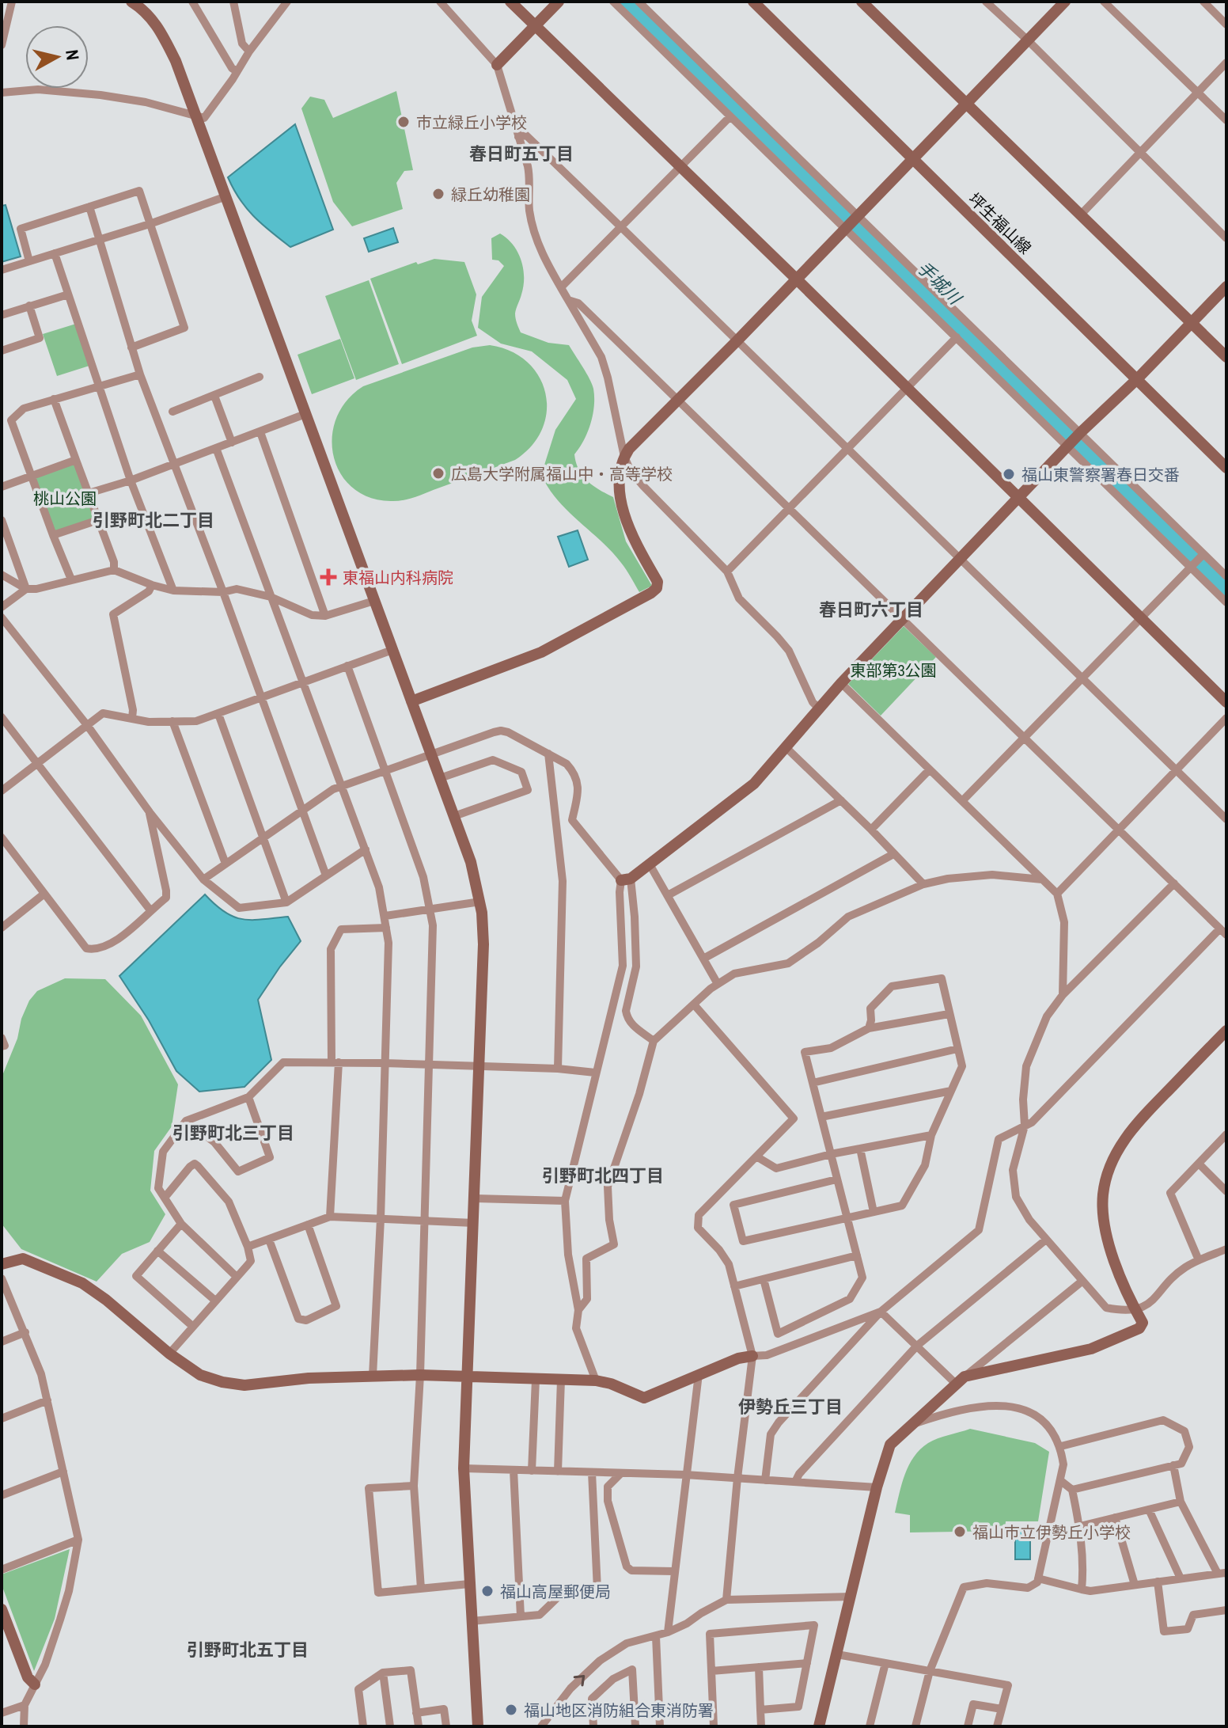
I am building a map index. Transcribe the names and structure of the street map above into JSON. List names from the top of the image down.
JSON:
{
  "streets": {
    "street": ["坪生福山線"]
  },
  "districts": [
    "春日町五丁目",
    "引野町北二丁目",
    "春日町六丁目",
    "引野町北三丁目",
    "引野町北四丁目",
    "伊勢丘三丁目",
    "引野町北五丁目"
  ],
  "water": ["手城川"],
  "parks": ["桃山公園", "東部第3公園"],
  "places": {
    "other": [
      "市立緑丘小学校",
      "緑丘幼稚園",
      "広島大学附属福山中・高等学校",
      "福山東警察署春日交番",
      "福山市立伊勢丘小学校",
      "福山高屋郵便局",
      "福山地区消防組合東消防署"
    ],
    "health": ["東福山内科病院"]
  },
  "north": "right"
}
